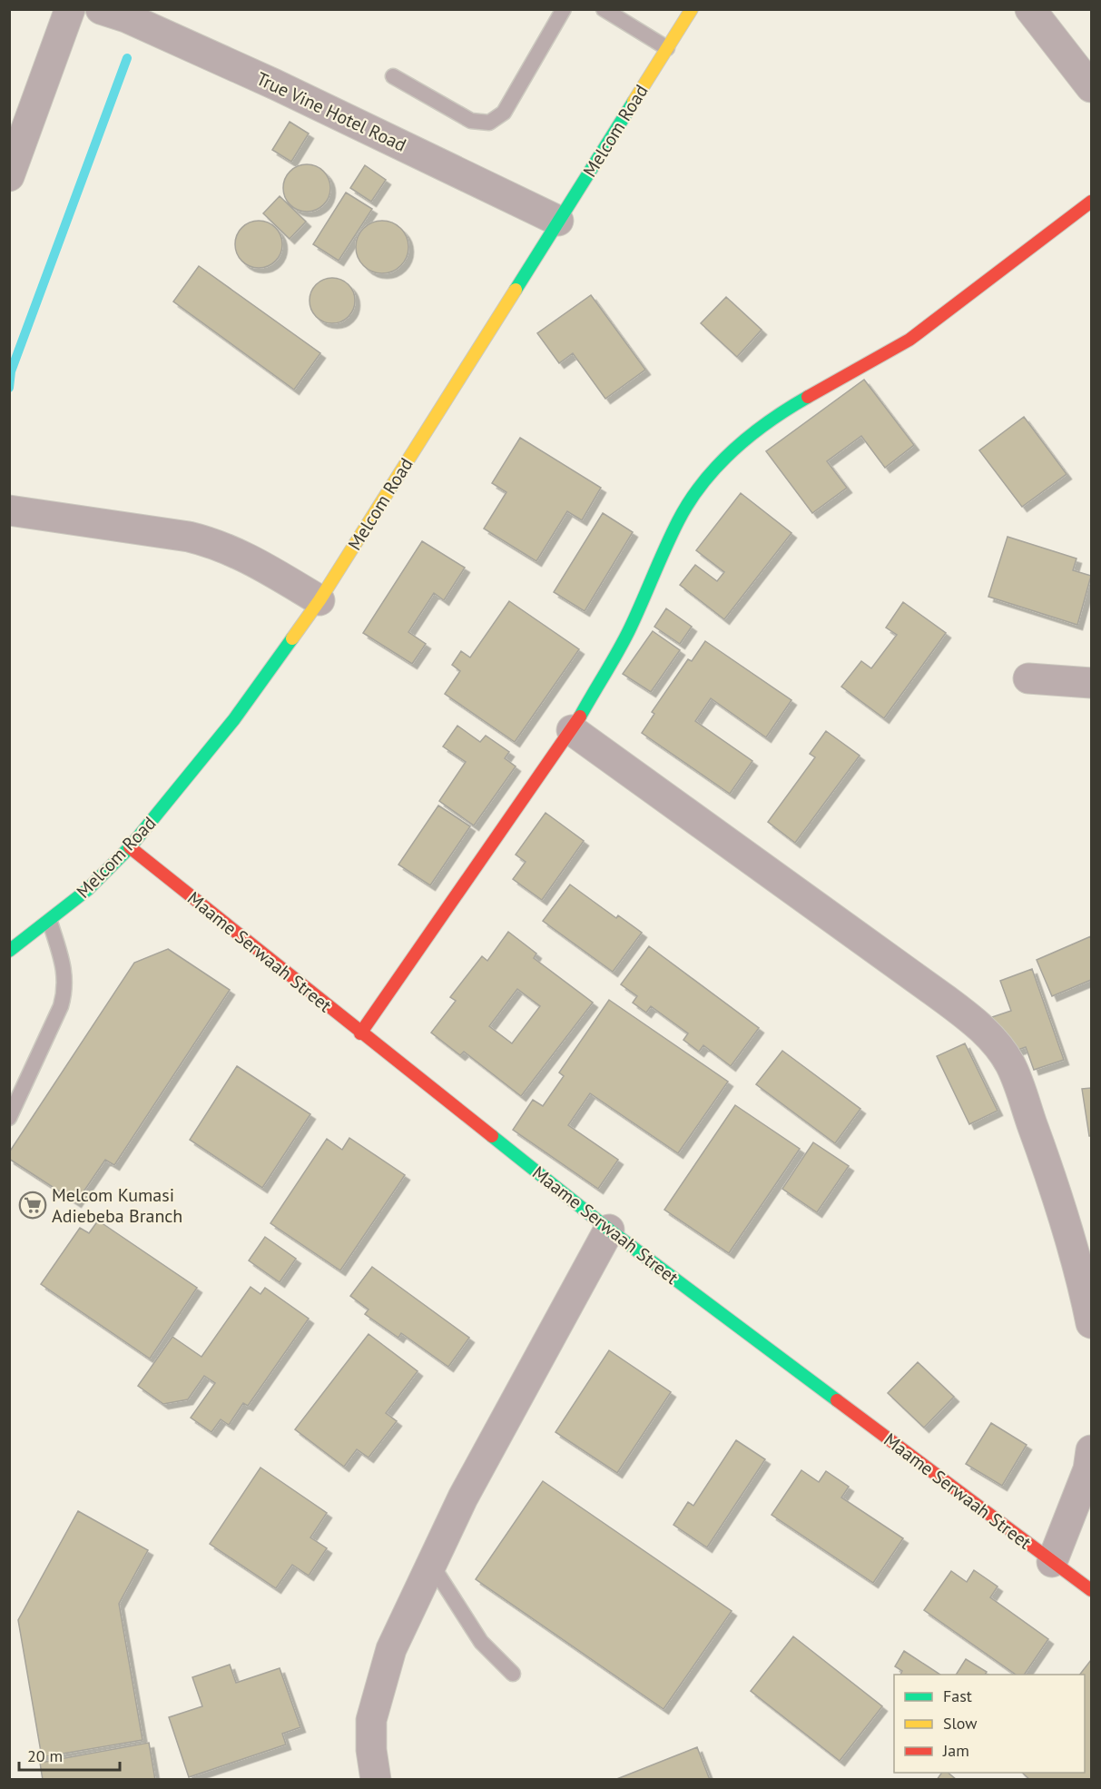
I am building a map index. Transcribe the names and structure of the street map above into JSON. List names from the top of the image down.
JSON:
{
  "streets": {
    "street": ["True Vine Hotel Road", "Melcom Road", "Maame Serwaah Street"]
  },
  "crossings": [
    ["True Vine Hotel Road", "Melcom Road"],
    ["Melcom Road", "Maame Serwaah Street"]
  ],
  "places": {
    "supermarket": ["Melcom Kumasi Adiebeba Branch"]
  },
  "legend": ["Fast", "Slow", "Jam"],
  "scale_bar": "20 m"
}
